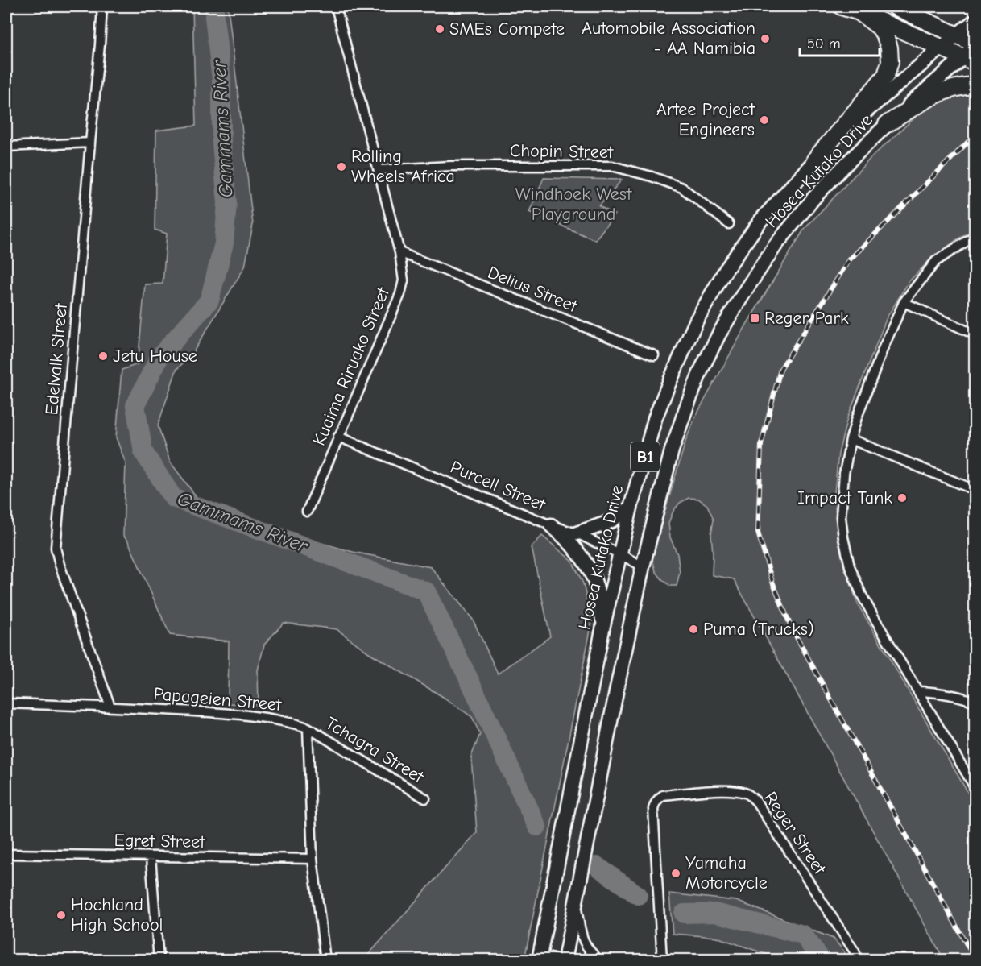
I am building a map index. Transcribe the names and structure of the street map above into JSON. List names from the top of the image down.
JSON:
{
  "streets": {
    "main road": ["Hosea Kutako Drive", "B1"],
    "street": [
      "Chopin Street",
      "Delius Street",
      "Edelvalk Street",
      "Kuaima Riruako Street",
      "Purcell Street",
      "Papageien Street",
      "Tchagra Street",
      "Reger Street",
      "Egret Street"
    ]
  },
  "crossings": [
    ["Chopin Street", "Kuaima Riruako Street"],
    ["Hosea Kutako Drive", "Purcell Street"],
    ["Delius Street", "Kuaima Riruako Street"],
    ["Edelvalk Street", "Papageien Street"],
    ["Kuaima Riruako Street", "Purcell Street"],
    ["Papageien Street", "Tchagra Street"]
  ],
  "water": ["Gammams River"],
  "parks": ["Windhoek West Playground"],
  "places": {
    "other": [
      "SMEs Compete",
      "Automobile Association - AA Namibia",
      "Artee Project Engineers",
      "Rolling Wheels Africa",
      "Jetu House",
      "Impact Tank",
      "Puma (Trucks)",
      "Yamaha Motorcycle",
      "Hochland High School"
    ],
    "transit": ["Reger Park"]
  },
  "scale_bar": "50 m"
}
